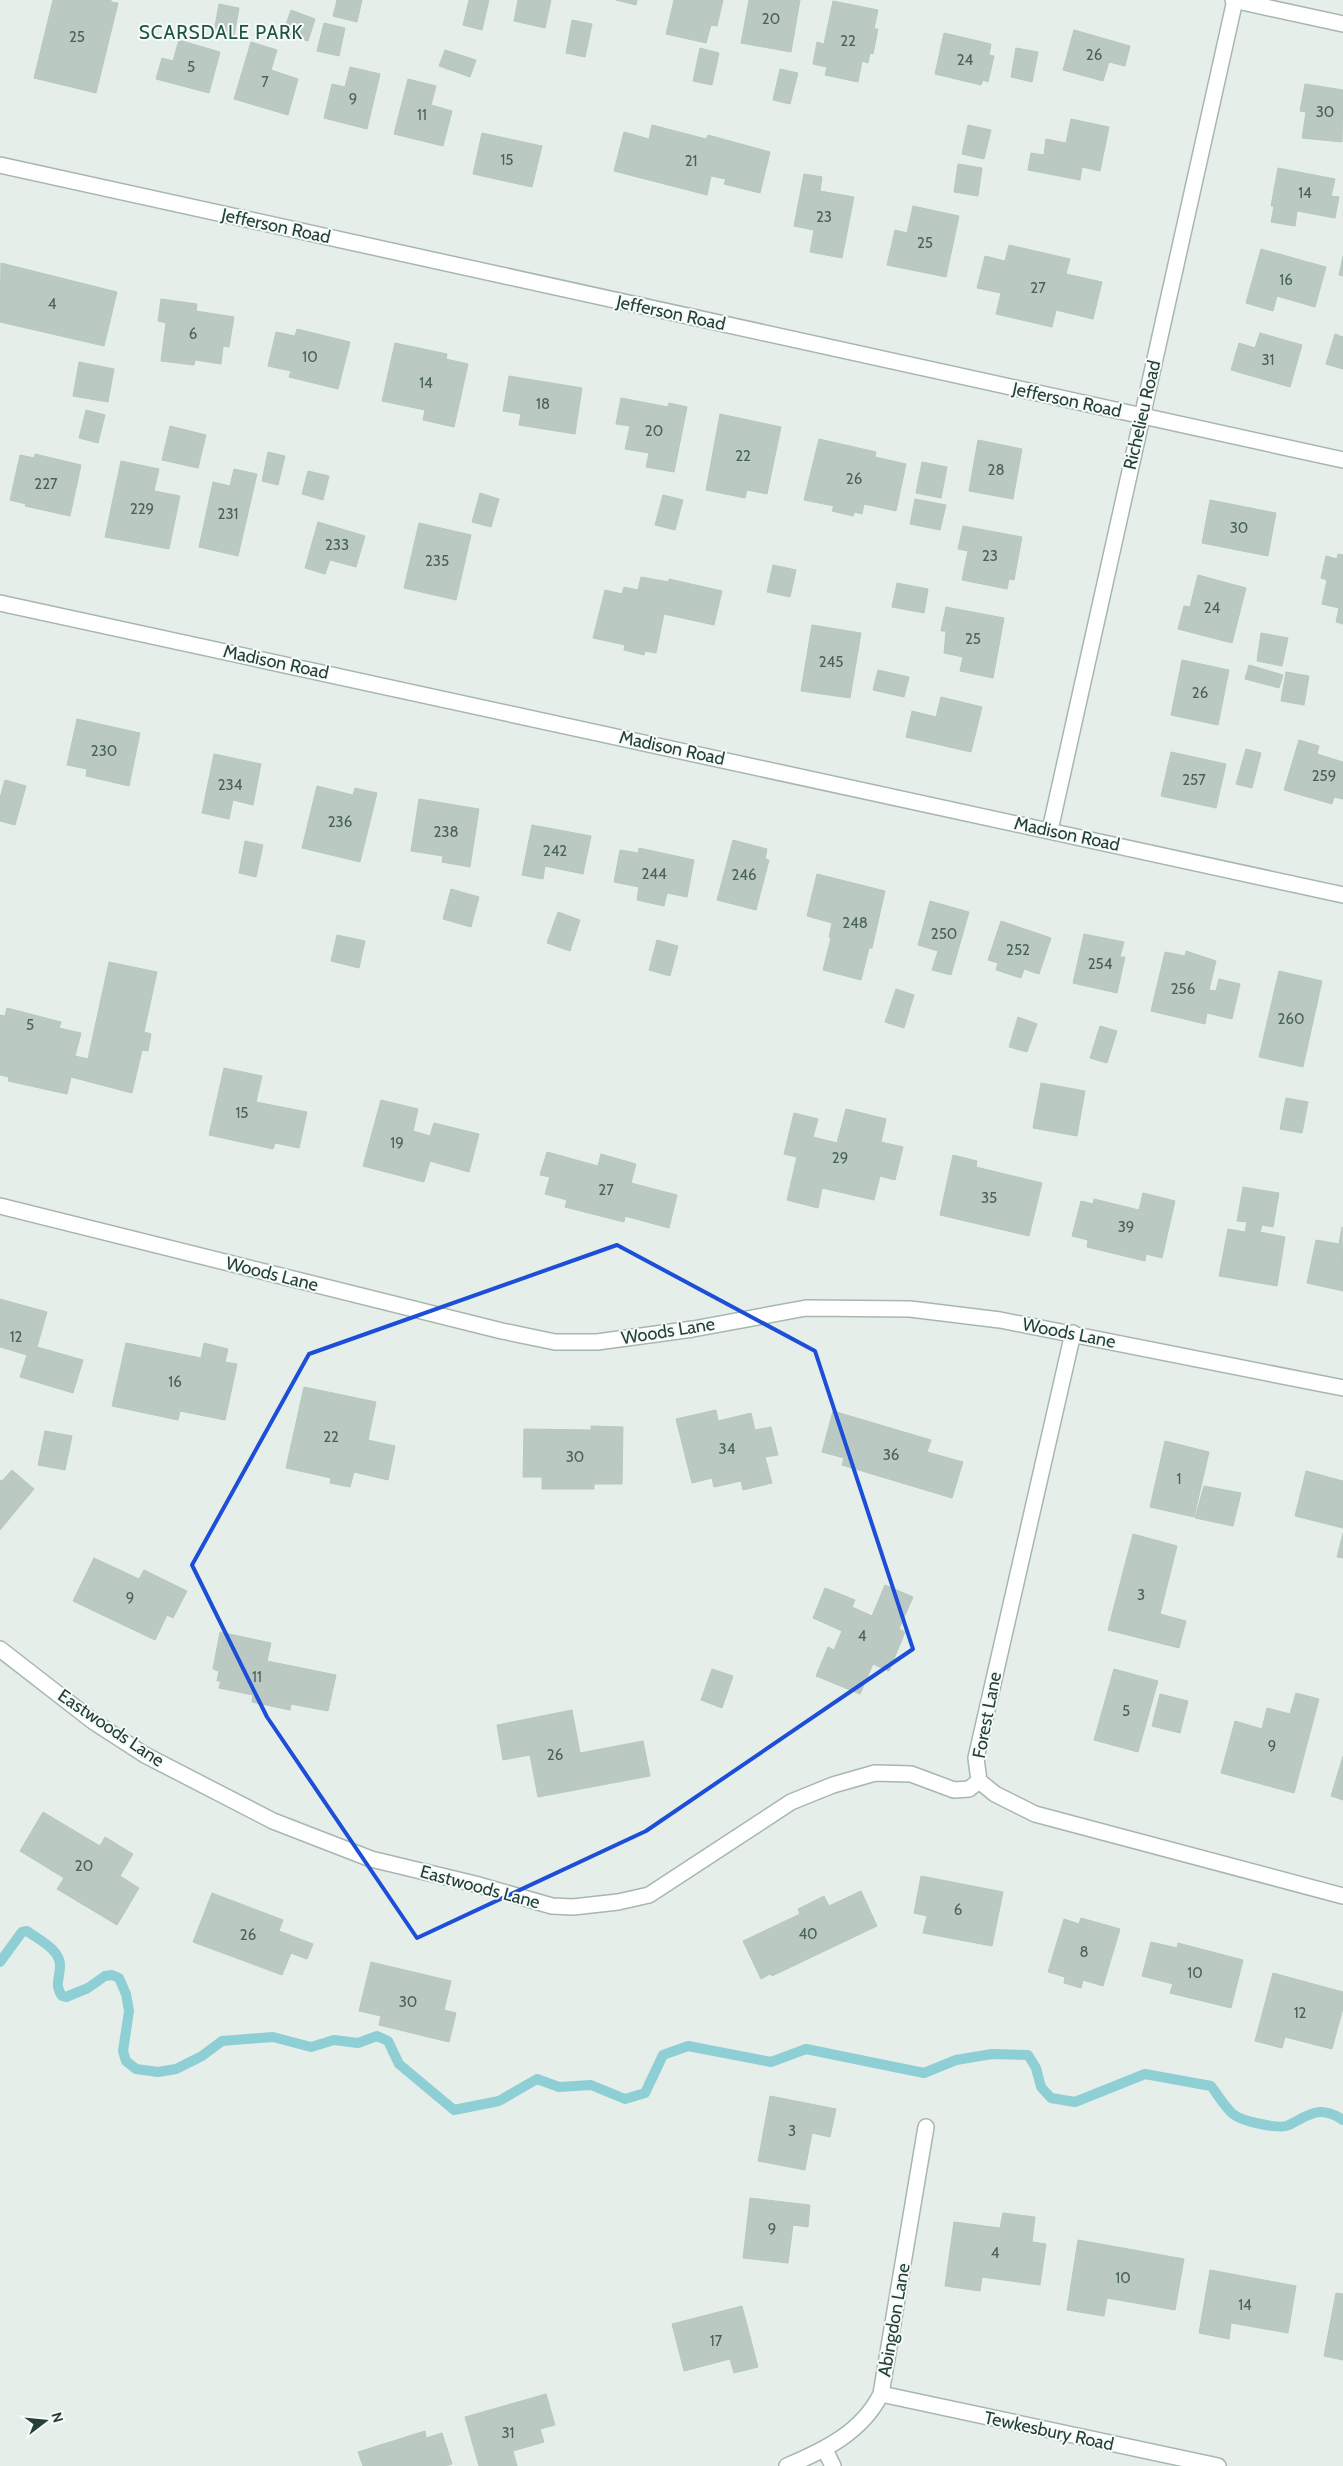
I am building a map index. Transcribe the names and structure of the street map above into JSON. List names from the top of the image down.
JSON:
{
  "streets": {
    "street": [
      "Jefferson Road",
      "Richelieu Road",
      "Madison Road",
      "Woods Lane",
      "Forest Lane",
      "Eastwoods Lane",
      "Abingdon Lane",
      "Tewkesbury Road"
    ]
  },
  "crossings": [
    ["Jefferson Road", "Richelieu Road"],
    ["Richelieu Road", "Madison Road"],
    ["Woods Lane", "Forest Lane"],
    ["Forest Lane", "Eastwoods Lane"],
    ["Abingdon Lane", "Tewkesbury Road"]
  ],
  "districts": ["SCARSDALE PARK"],
  "house_numbers": [
    "20",
    "25",
    "22",
    "26",
    "24",
    "5",
    "7",
    "9",
    "30",
    "11",
    "15",
    "21",
    "14",
    "23",
    "25",
    "16",
    "27",
    "4",
    "6",
    "10",
    "31",
    "14",
    "18",
    "20",
    "22",
    "28",
    "26",
    "227",
    "229",
    "231",
    "30",
    "233",
    "23",
    "235",
    "24",
    "25",
    "245",
    "26",
    "230",
    "259",
    "257",
    "234",
    "236",
    "238",
    "242",
    "244",
    "246",
    "248",
    "250",
    "252",
    "254",
    "256",
    "260",
    "5",
    "15",
    "19",
    "29",
    "27",
    "35",
    "39",
    "12",
    "16",
    "22",
    "34",
    "36",
    "30",
    "1",
    "3",
    "9",
    "4",
    "11",
    "5",
    "9",
    "26",
    "20",
    "6",
    "40",
    "26",
    "8",
    "10",
    "30",
    "12",
    "3",
    "9",
    "4",
    "10",
    "14",
    "17",
    "31"
  ],
  "north": "right"
}
